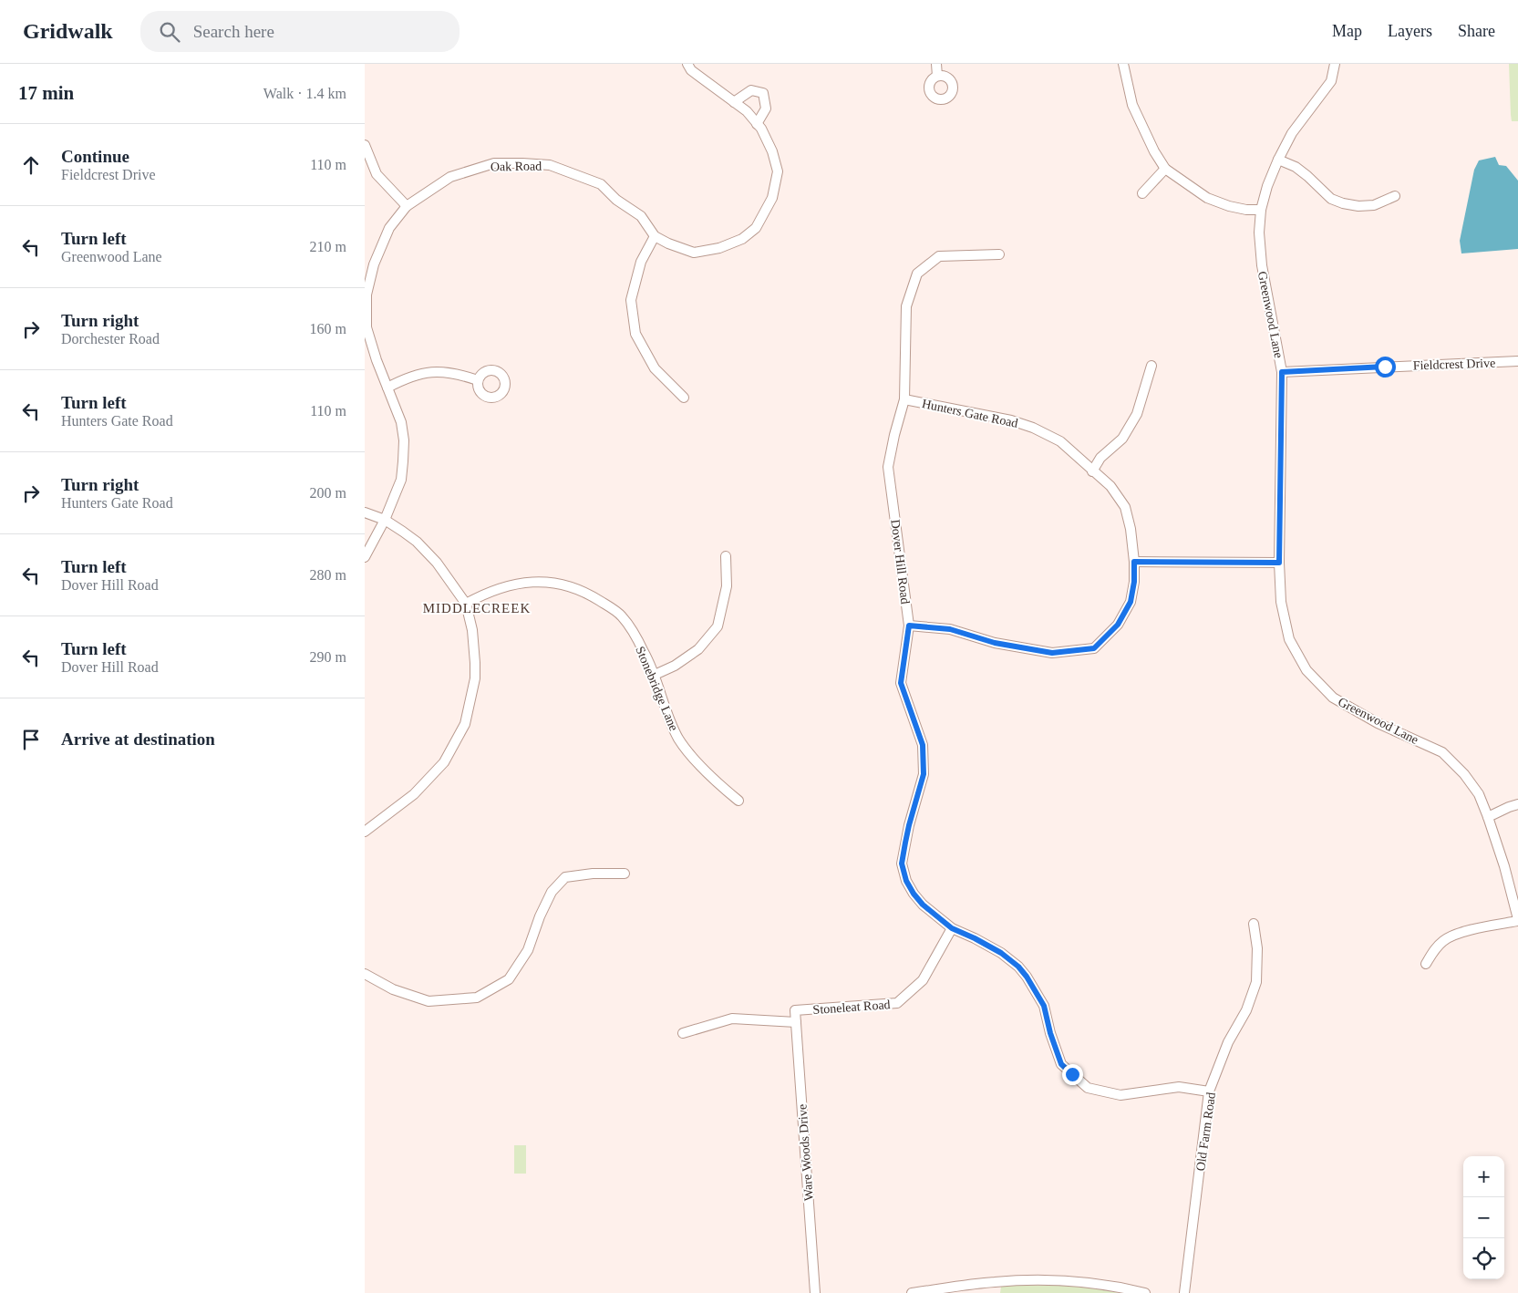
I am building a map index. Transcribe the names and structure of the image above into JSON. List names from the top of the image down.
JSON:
{
  "streets": {
    "street": [
      "Oak Road",
      "Greenwood Lane",
      "Fieldcrest Drive",
      "Hunters Gate Road",
      "Dover Hill Road",
      "Stonebridge Lane",
      "Stoneleat Road",
      "Old Farm Road",
      "Ware Woods Drive"
    ]
  },
  "crossings": [
    ["Greenwood Lane", "Fieldcrest Drive"],
    ["Hunters Gate Road", "Dover Hill Road"],
    ["Dover Hill Road", "Stoneleat Road"],
    ["Dover Hill Road", "Old Farm Road"],
    ["Stoneleat Road", "Ware Woods Drive"]
  ],
  "districts": ["MIDDLECREEK"],
  "page": {
    "header": "Gridwalk",
    "search": "Search here",
    "nav": ["Map", "Layers", "Share"],
    "heading": ["17 min", "Walk · 1.4 km"],
    "list": [
      ["Continue", "Fieldcrest Drive", "110 m"],
      ["Turn left", "Greenwood Lane", "210 m"],
      ["Turn right", "Dorchester Road", "160 m"],
      ["Turn left", "Hunters Gate Road", "110 m"],
      ["Turn right", "Hunters Gate Road", "200 m"],
      ["Turn left", "Dover Hill Road", "280 m"],
      ["Turn left", "Dover Hill Road", "290 m"],
      "Arrive at destination"
    ],
    "map_buttons": ["+", "−"]
  }
}
